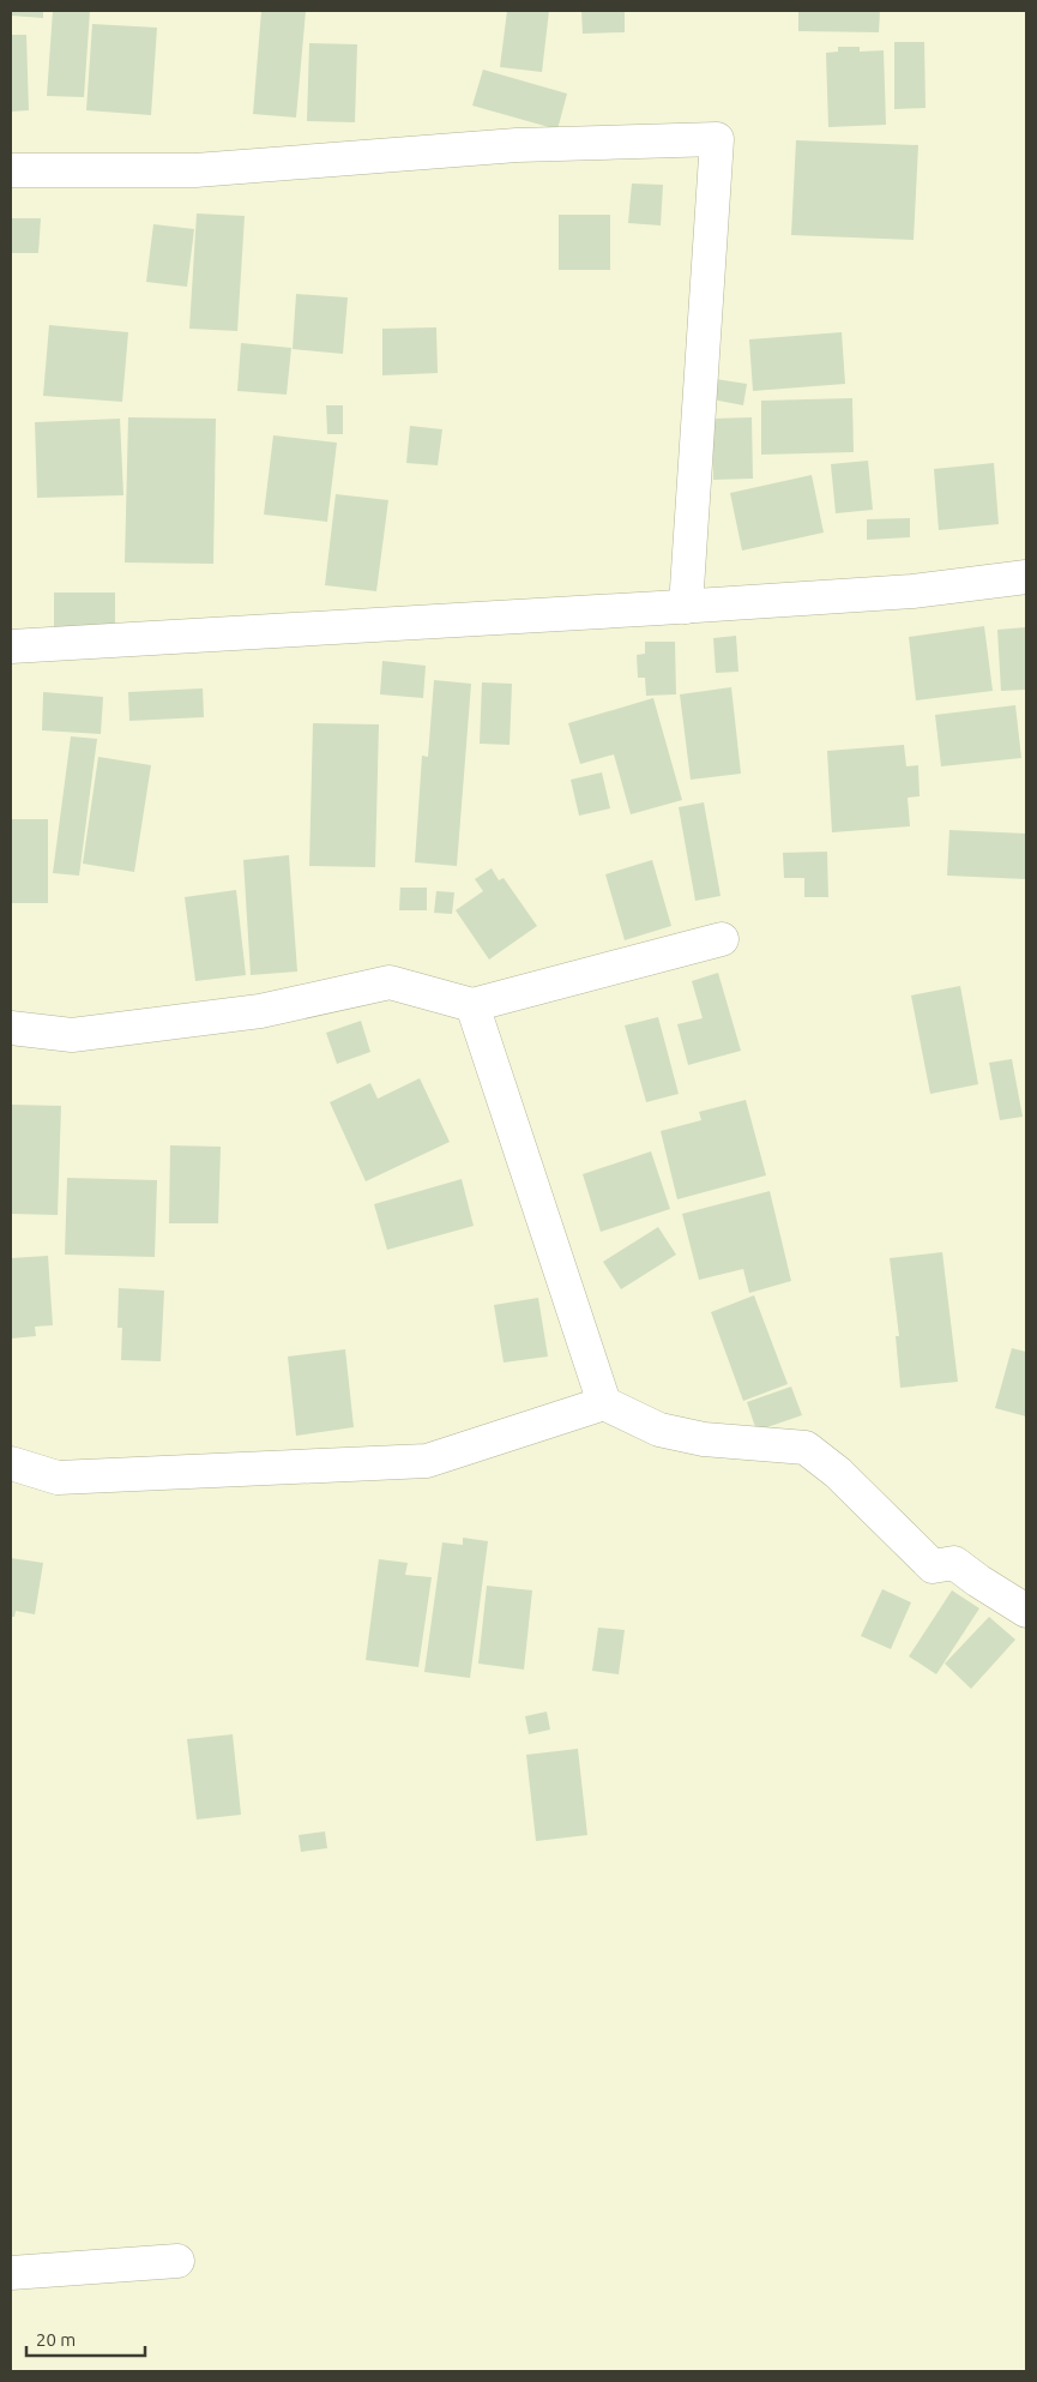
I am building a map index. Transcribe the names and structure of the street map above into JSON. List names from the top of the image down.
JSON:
{
  "scale_bar": "20 m"
}
